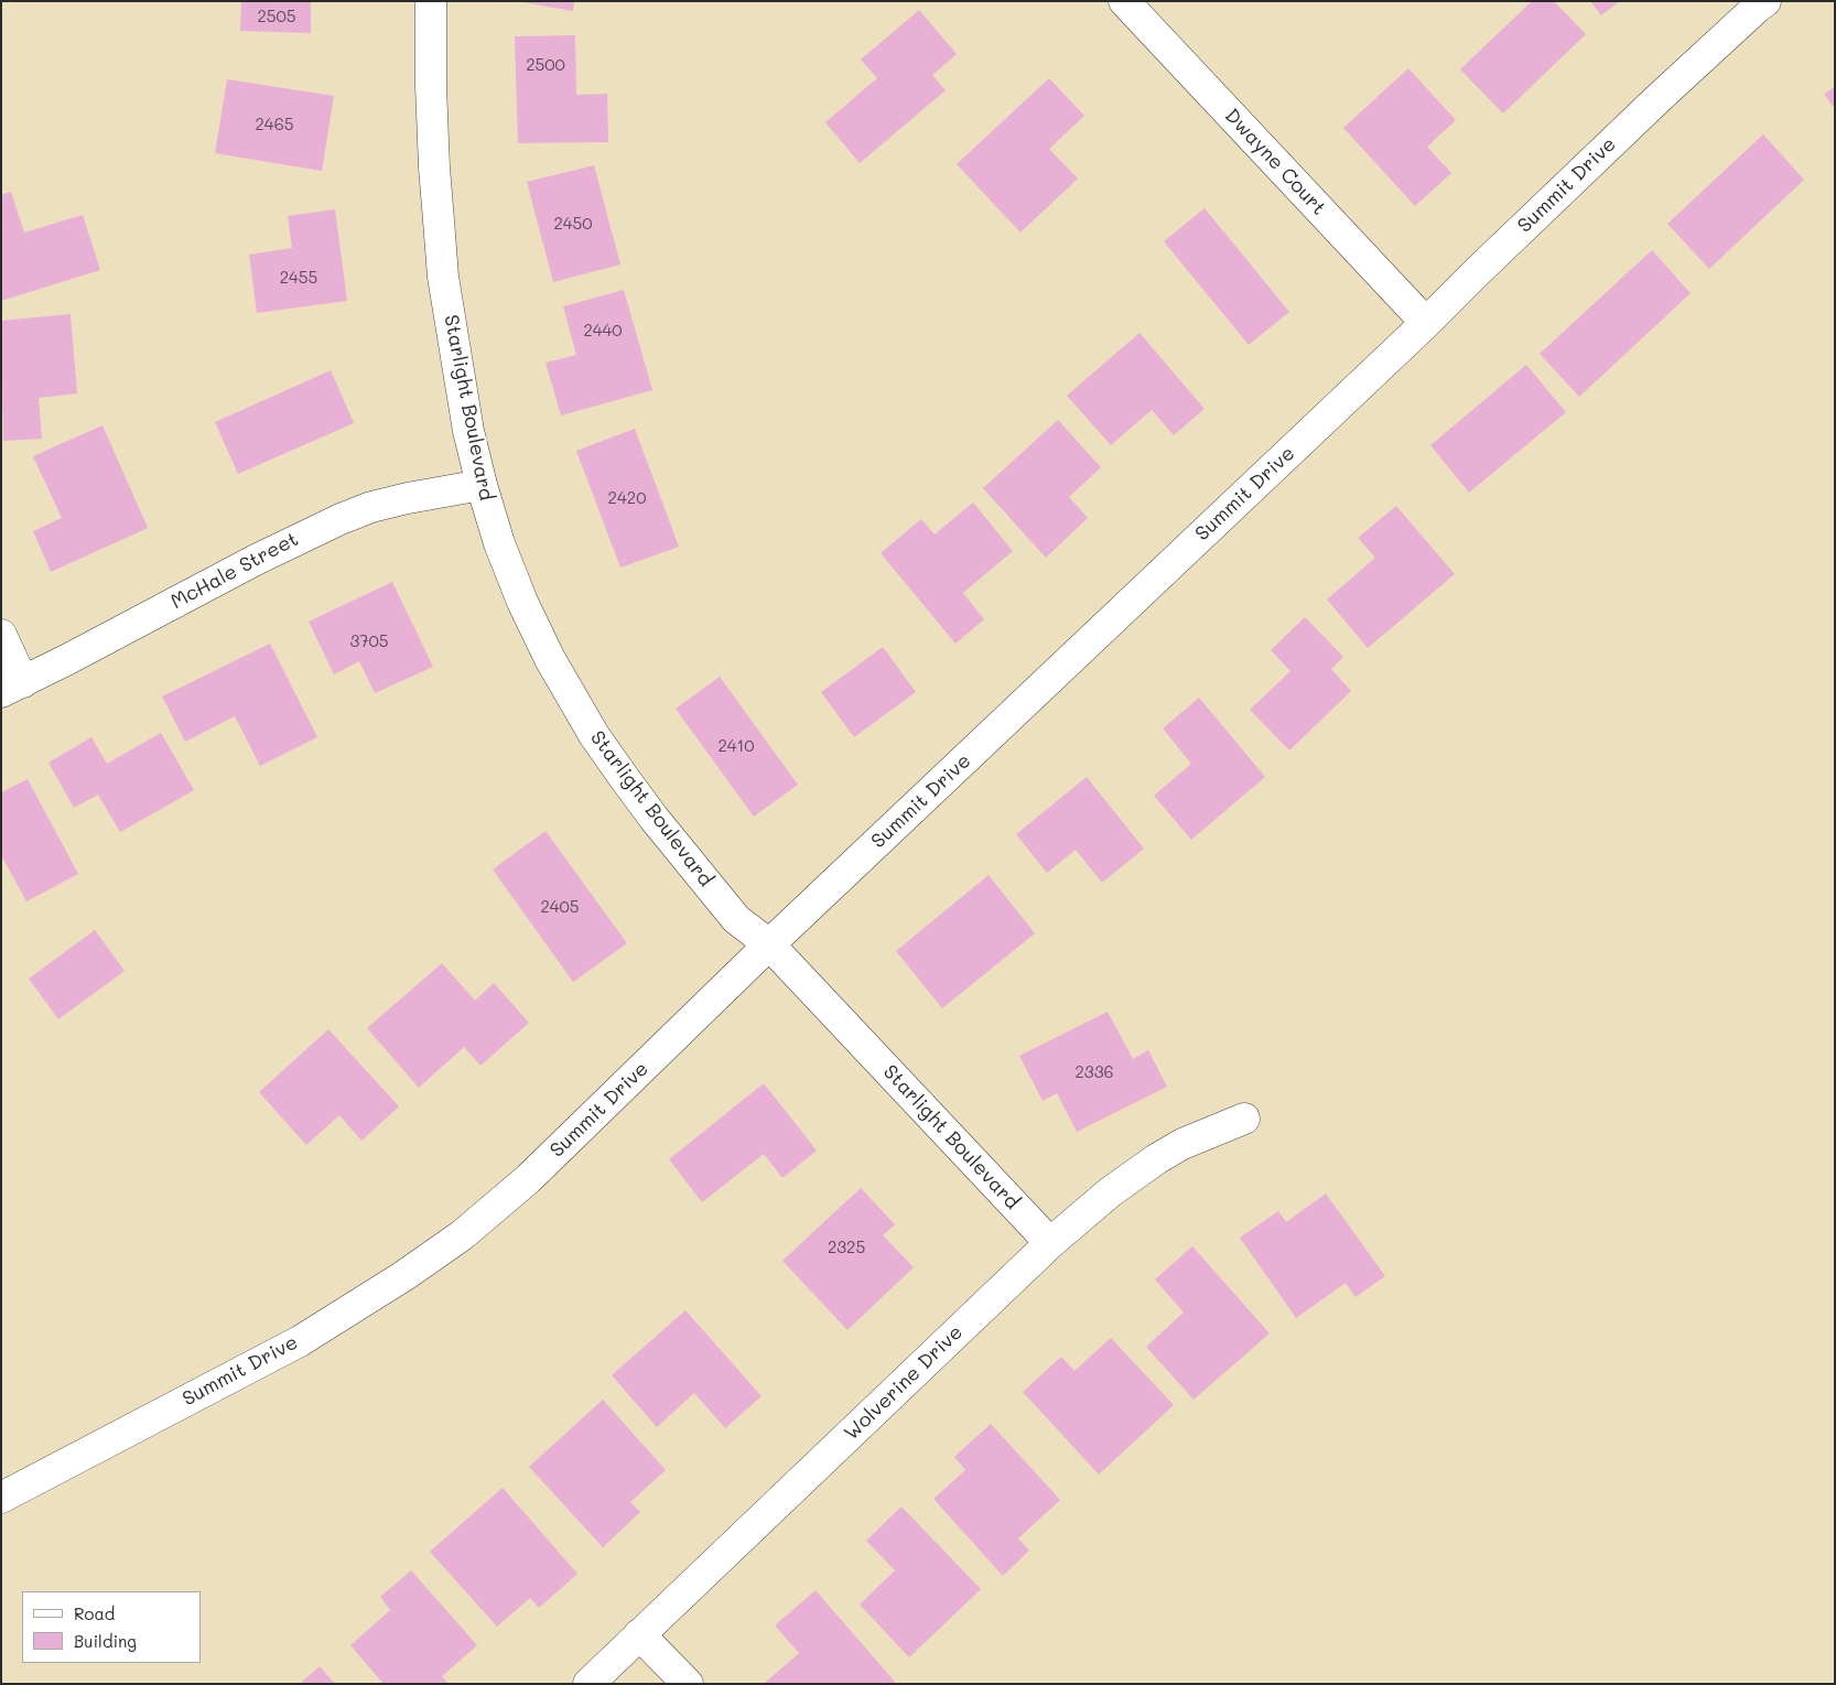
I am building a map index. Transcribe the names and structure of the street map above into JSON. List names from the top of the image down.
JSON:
{
  "streets": {
    "street": [
      "Dwayne Court",
      "Summit Drive",
      "Starlight Boulevard",
      "McHale Street",
      "Wolverine Drive"
    ]
  },
  "crossings": [
    ["Dwayne Court", "Summit Drive"],
    ["Summit Drive", "Starlight Boulevard"],
    ["Starlight Boulevard", "McHale Street"],
    ["Starlight Boulevard", "Wolverine Drive"]
  ],
  "house_numbers": [
    "2505",
    "2500",
    "2465",
    "2450",
    "2455",
    "2440",
    "2420",
    "3705",
    "2410",
    "2405",
    "2336",
    "2325"
  ],
  "legend": ["Road", "Building"]
}
